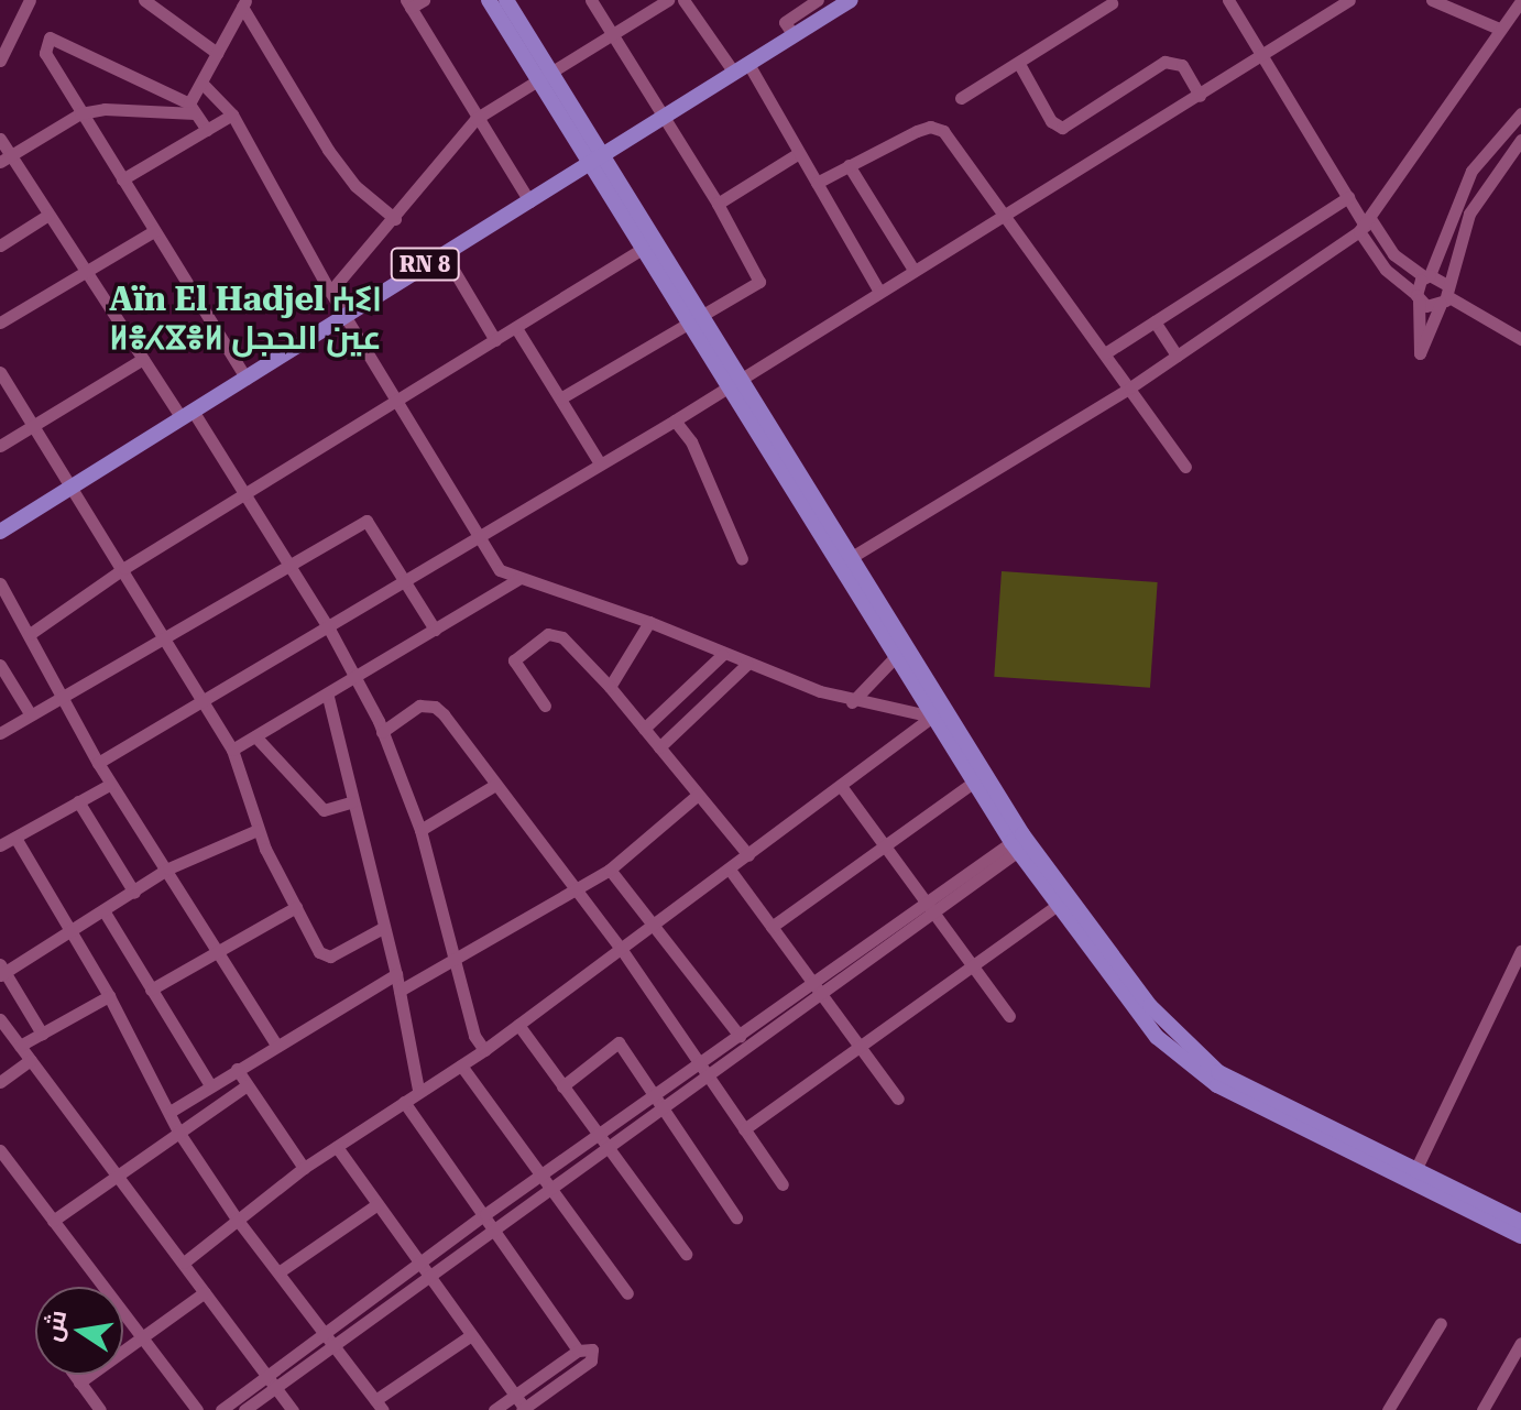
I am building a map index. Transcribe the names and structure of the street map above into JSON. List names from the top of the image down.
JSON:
{
  "streets": {
    "main road": ["RN 8"]
  },
  "districts": ["Aïn El Hadjel ⵄⵉⵏ ⵍⴻⵃⴵⴻⵍ عين الحجل"],
  "north": "left"
}
